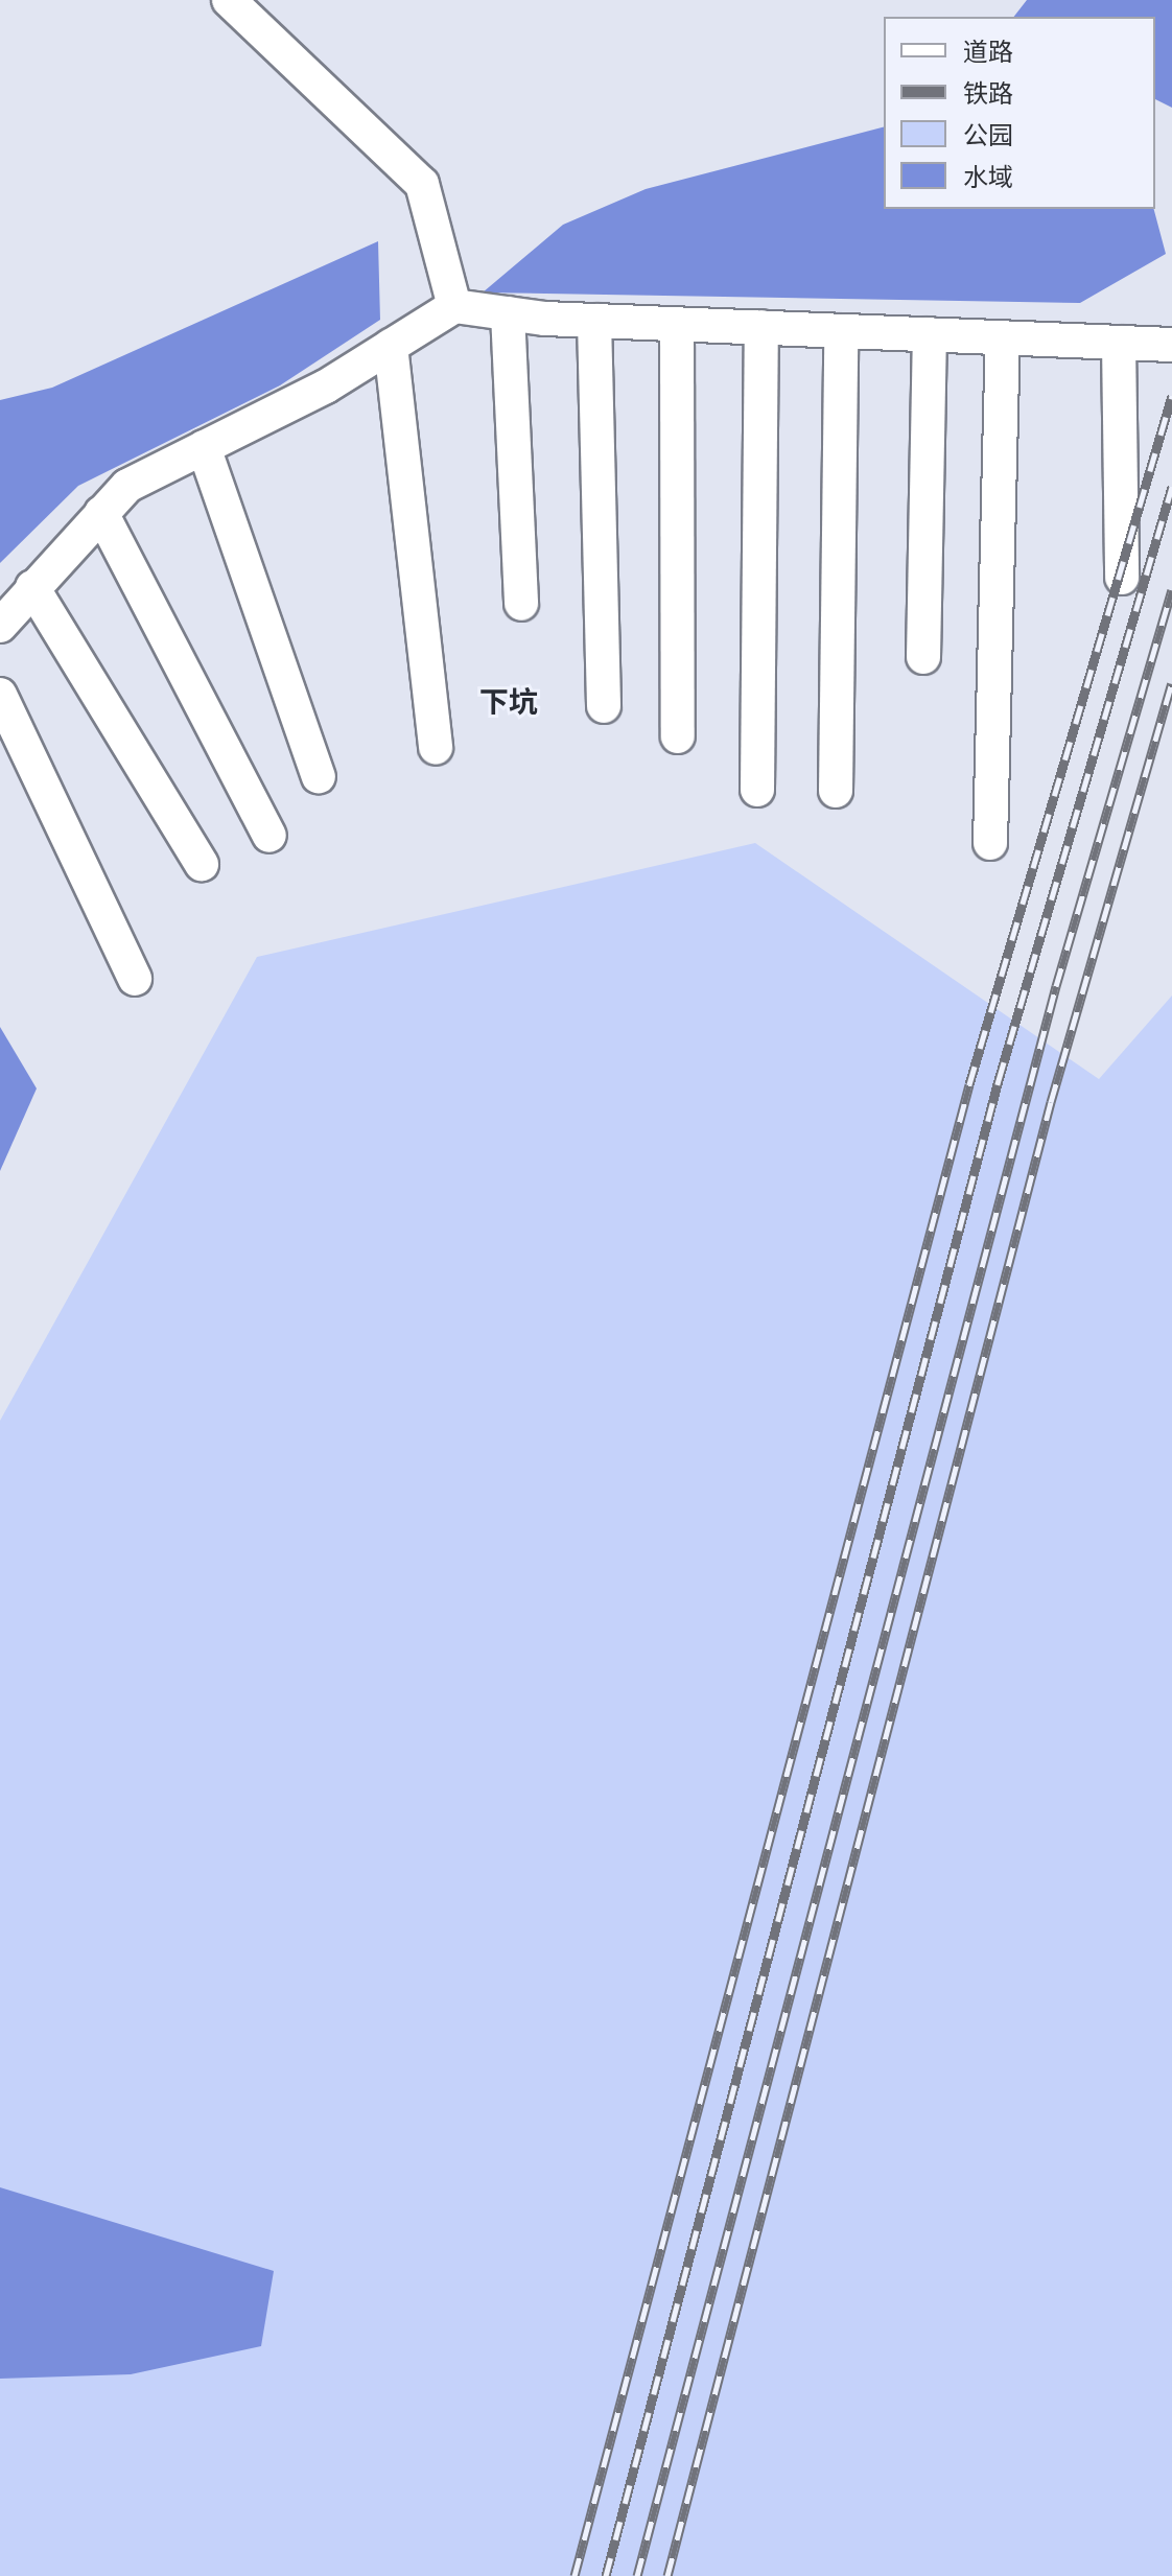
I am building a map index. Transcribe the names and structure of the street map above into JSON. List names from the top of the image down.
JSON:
{
  "districts": ["下坑"],
  "legend": [
    "道路",
    "铁路",
    "公园",
    "水域"
  ]
}
